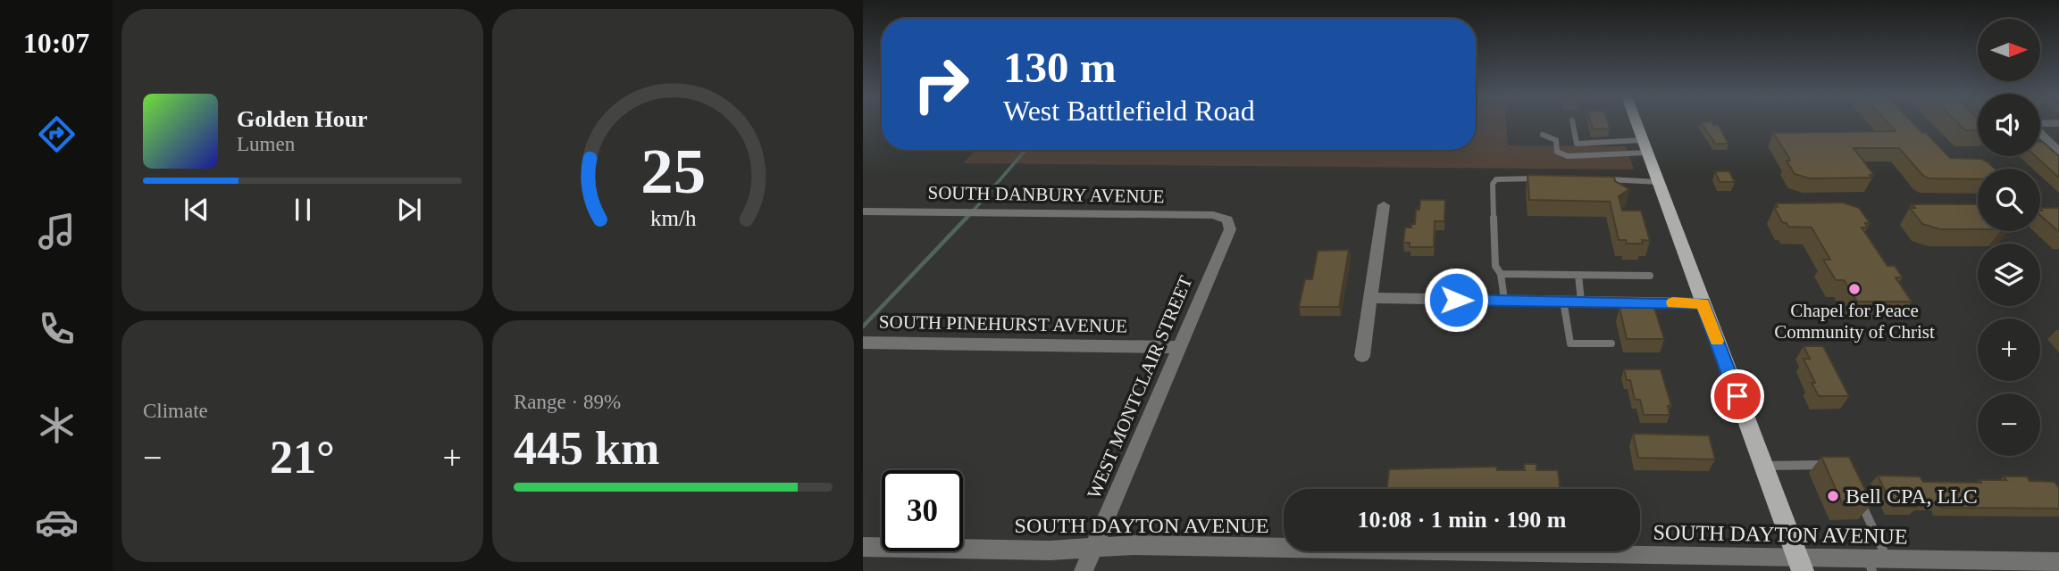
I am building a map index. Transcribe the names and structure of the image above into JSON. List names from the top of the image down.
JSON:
{
  "streets": {
    "street": [
      "SOUTH DANBURY AVENUE",
      "SOUTH PINEHURST AVENUE",
      "WEST MONTCLAIR STREET",
      "SOUTH DAYTON AVENUE"
    ]
  },
  "crossings": [
    ["SOUTH DANBURY AVENUE", "WEST MONTCLAIR STREET"],
    ["SOUTH PINEHURST AVENUE", "WEST MONTCLAIR STREET"],
    ["WEST MONTCLAIR STREET", "SOUTH DAYTON AVENUE"]
  ],
  "places": ["Chapel for Peace Community of Christ", "Bell CPA, LLC"],
  "north": "right",
  "page": {
    "tabs": "10:07",
    "map_buttons": ["+", "−"],
    "turn": ["130 m", "West Battlefield Road"],
    "song": ["Golden Hour", "Lumen"],
    "tile": [
      "Climate",
      ["Range · 89%", "445 km"]
    ],
    "heat": ["−", "21°", "+"],
    "limit": "30",
    "trip": "10:08 · 1 min · 190 m",
    "gauge": ["25", "km/h"]
  }
}
